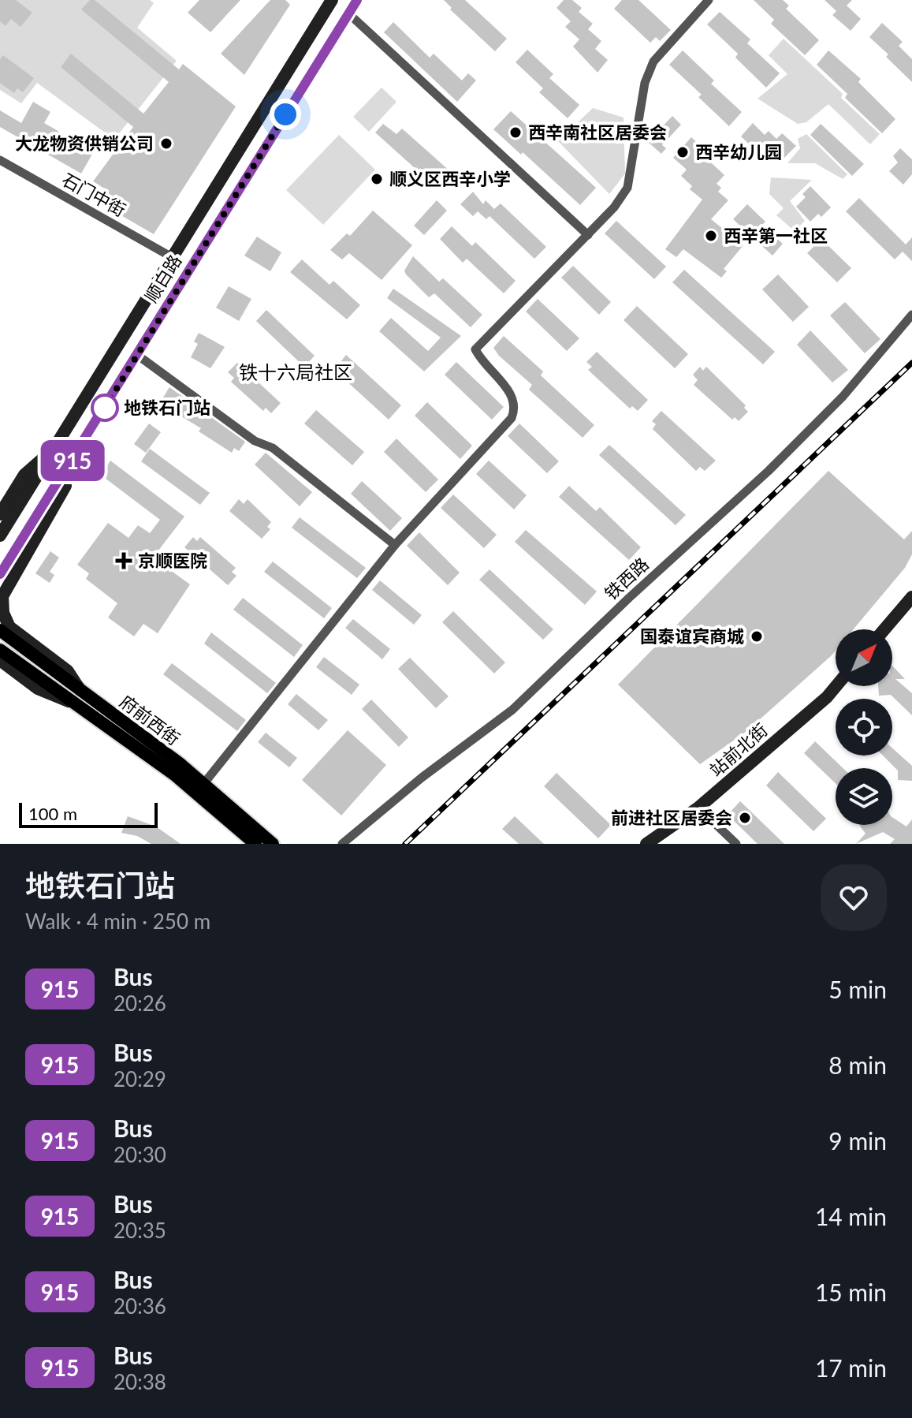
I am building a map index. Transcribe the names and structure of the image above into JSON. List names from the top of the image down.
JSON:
{
  "streets": {
    "main road": ["顺白路", "府前西街", "站前北街"],
    "street": ["石门中街", "铁西路"]
  },
  "crossings": [
    ["石门中街", "顺白路"]
  ],
  "districts": ["铁十六局社区"],
  "places": {
    "other": [
      "西辛南社区居委会",
      "大龙物资供销公司",
      "西辛幼儿园",
      "顺义区西辛小学",
      "西辛第一社区",
      "地铁石门站",
      "国泰谊宾商城",
      "前进社区居委会"
    ],
    "health": ["京顺医院"]
  },
  "lines": ["bus line 915"],
  "scale_bar": "100 m",
  "north": "top right",
  "page": {
    "on_map": "915",
    "scale": "100 m",
    "heading": ["地铁石门站", "Walk · 4 min · 250 m"],
    "list": [
      {
        "mark": "915",
        "name": "Bus",
        "note": "20:26",
        "value": "5 min"
      },
      {
        "mark": "915",
        "name": "Bus",
        "note": "20:29",
        "value": "8 min"
      },
      {
        "mark": "915",
        "name": "Bus",
        "note": "20:30",
        "value": "9 min"
      },
      {
        "mark": "915",
        "name": "Bus",
        "note": "20:35",
        "value": "14 min"
      },
      {
        "mark": "915",
        "name": "Bus",
        "note": "20:36",
        "value": "15 min"
      },
      {
        "mark": "915",
        "name": "Bus",
        "note": "20:38",
        "value": "17 min"
      }
    ]
  }
}
